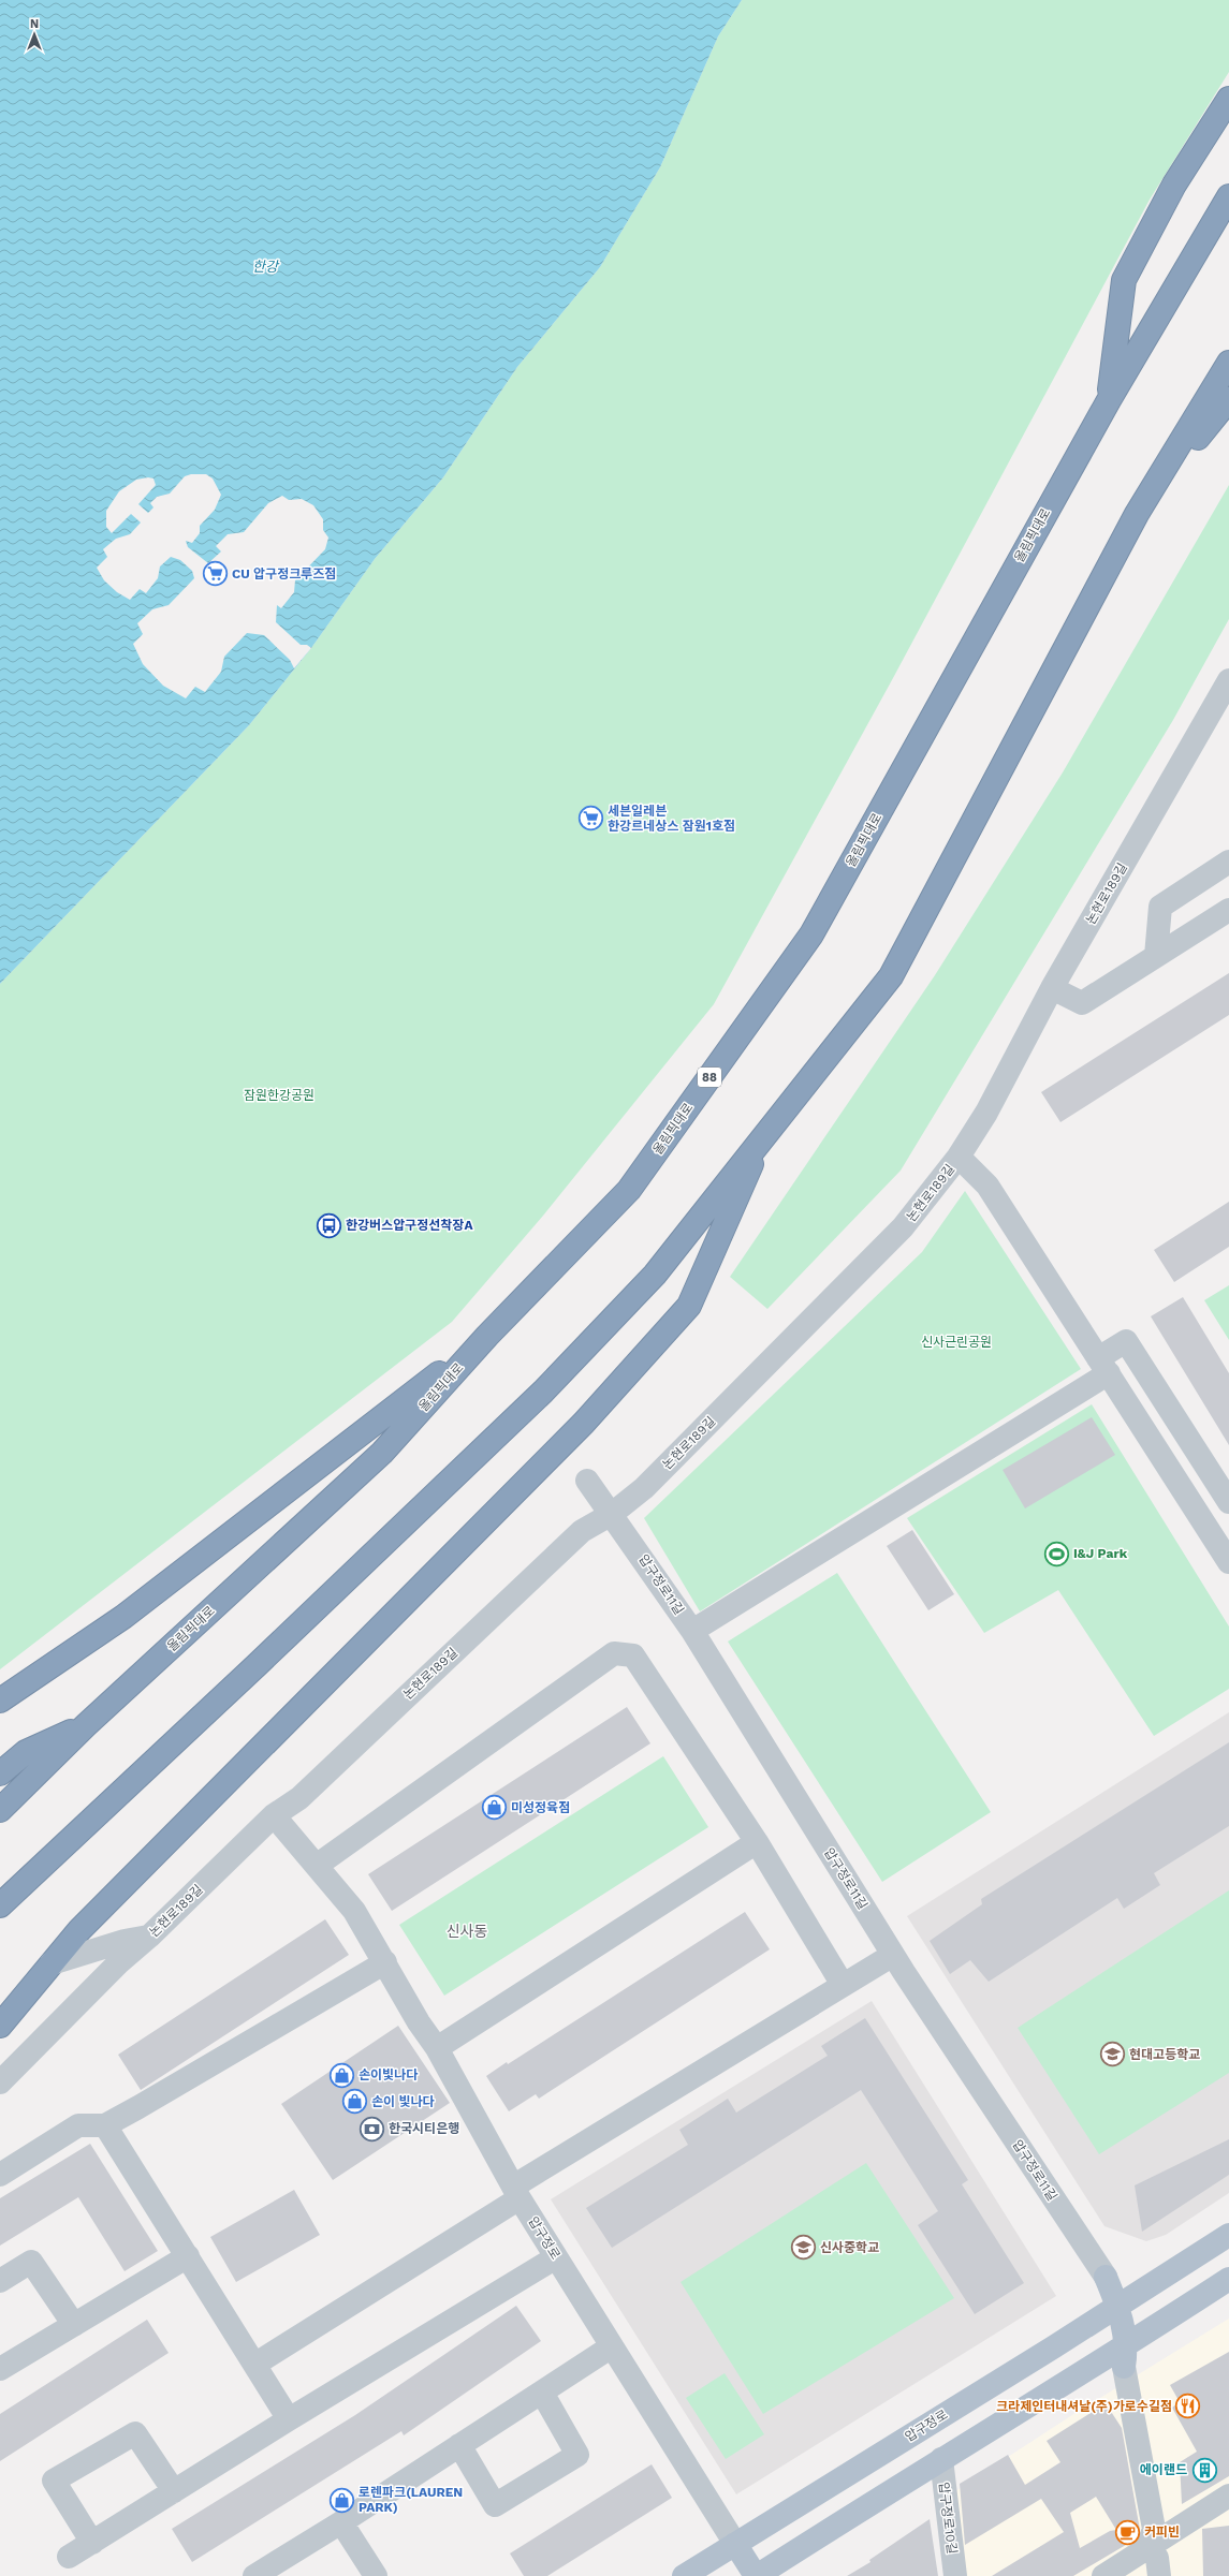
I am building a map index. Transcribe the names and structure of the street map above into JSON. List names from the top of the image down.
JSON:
{
  "streets": {
    "highway": ["올림픽대로", "88"],
    "main road": ["압구정로"],
    "street": ["논현로189길", "압구정로11길", "압구정로10길"]
  },
  "crossings": [
    ["논현로189길", "압구정로11길"],
    ["논현로189길", "압구정로"]
  ],
  "districts": ["신사동"],
  "water": ["한강"],
  "parks": ["잠원한강공원", "신사근린공원"],
  "places": {
    "supermarket": ["CU 압구정크루즈점", "세븐일레븐 한강르네상스 잠원1호점"],
    "bus stop": ["한강버스압구정선착장A"],
    "sports": ["I&J Park"],
    "shop": [
      "미성정육점",
      "손이빛나다",
      "손이 빛나다",
      "로렌파크(LAUREN PARK)"
    ],
    "school or university": ["현대고등학교", "신사중학교"],
    "bank": ["한국시티은행"],
    "restaurant": ["크라제인터내셔날(주)가로수길점"],
    "building": ["에이랜드"],
    "cafe": ["커피빈"]
  },
  "north": "top"
}
